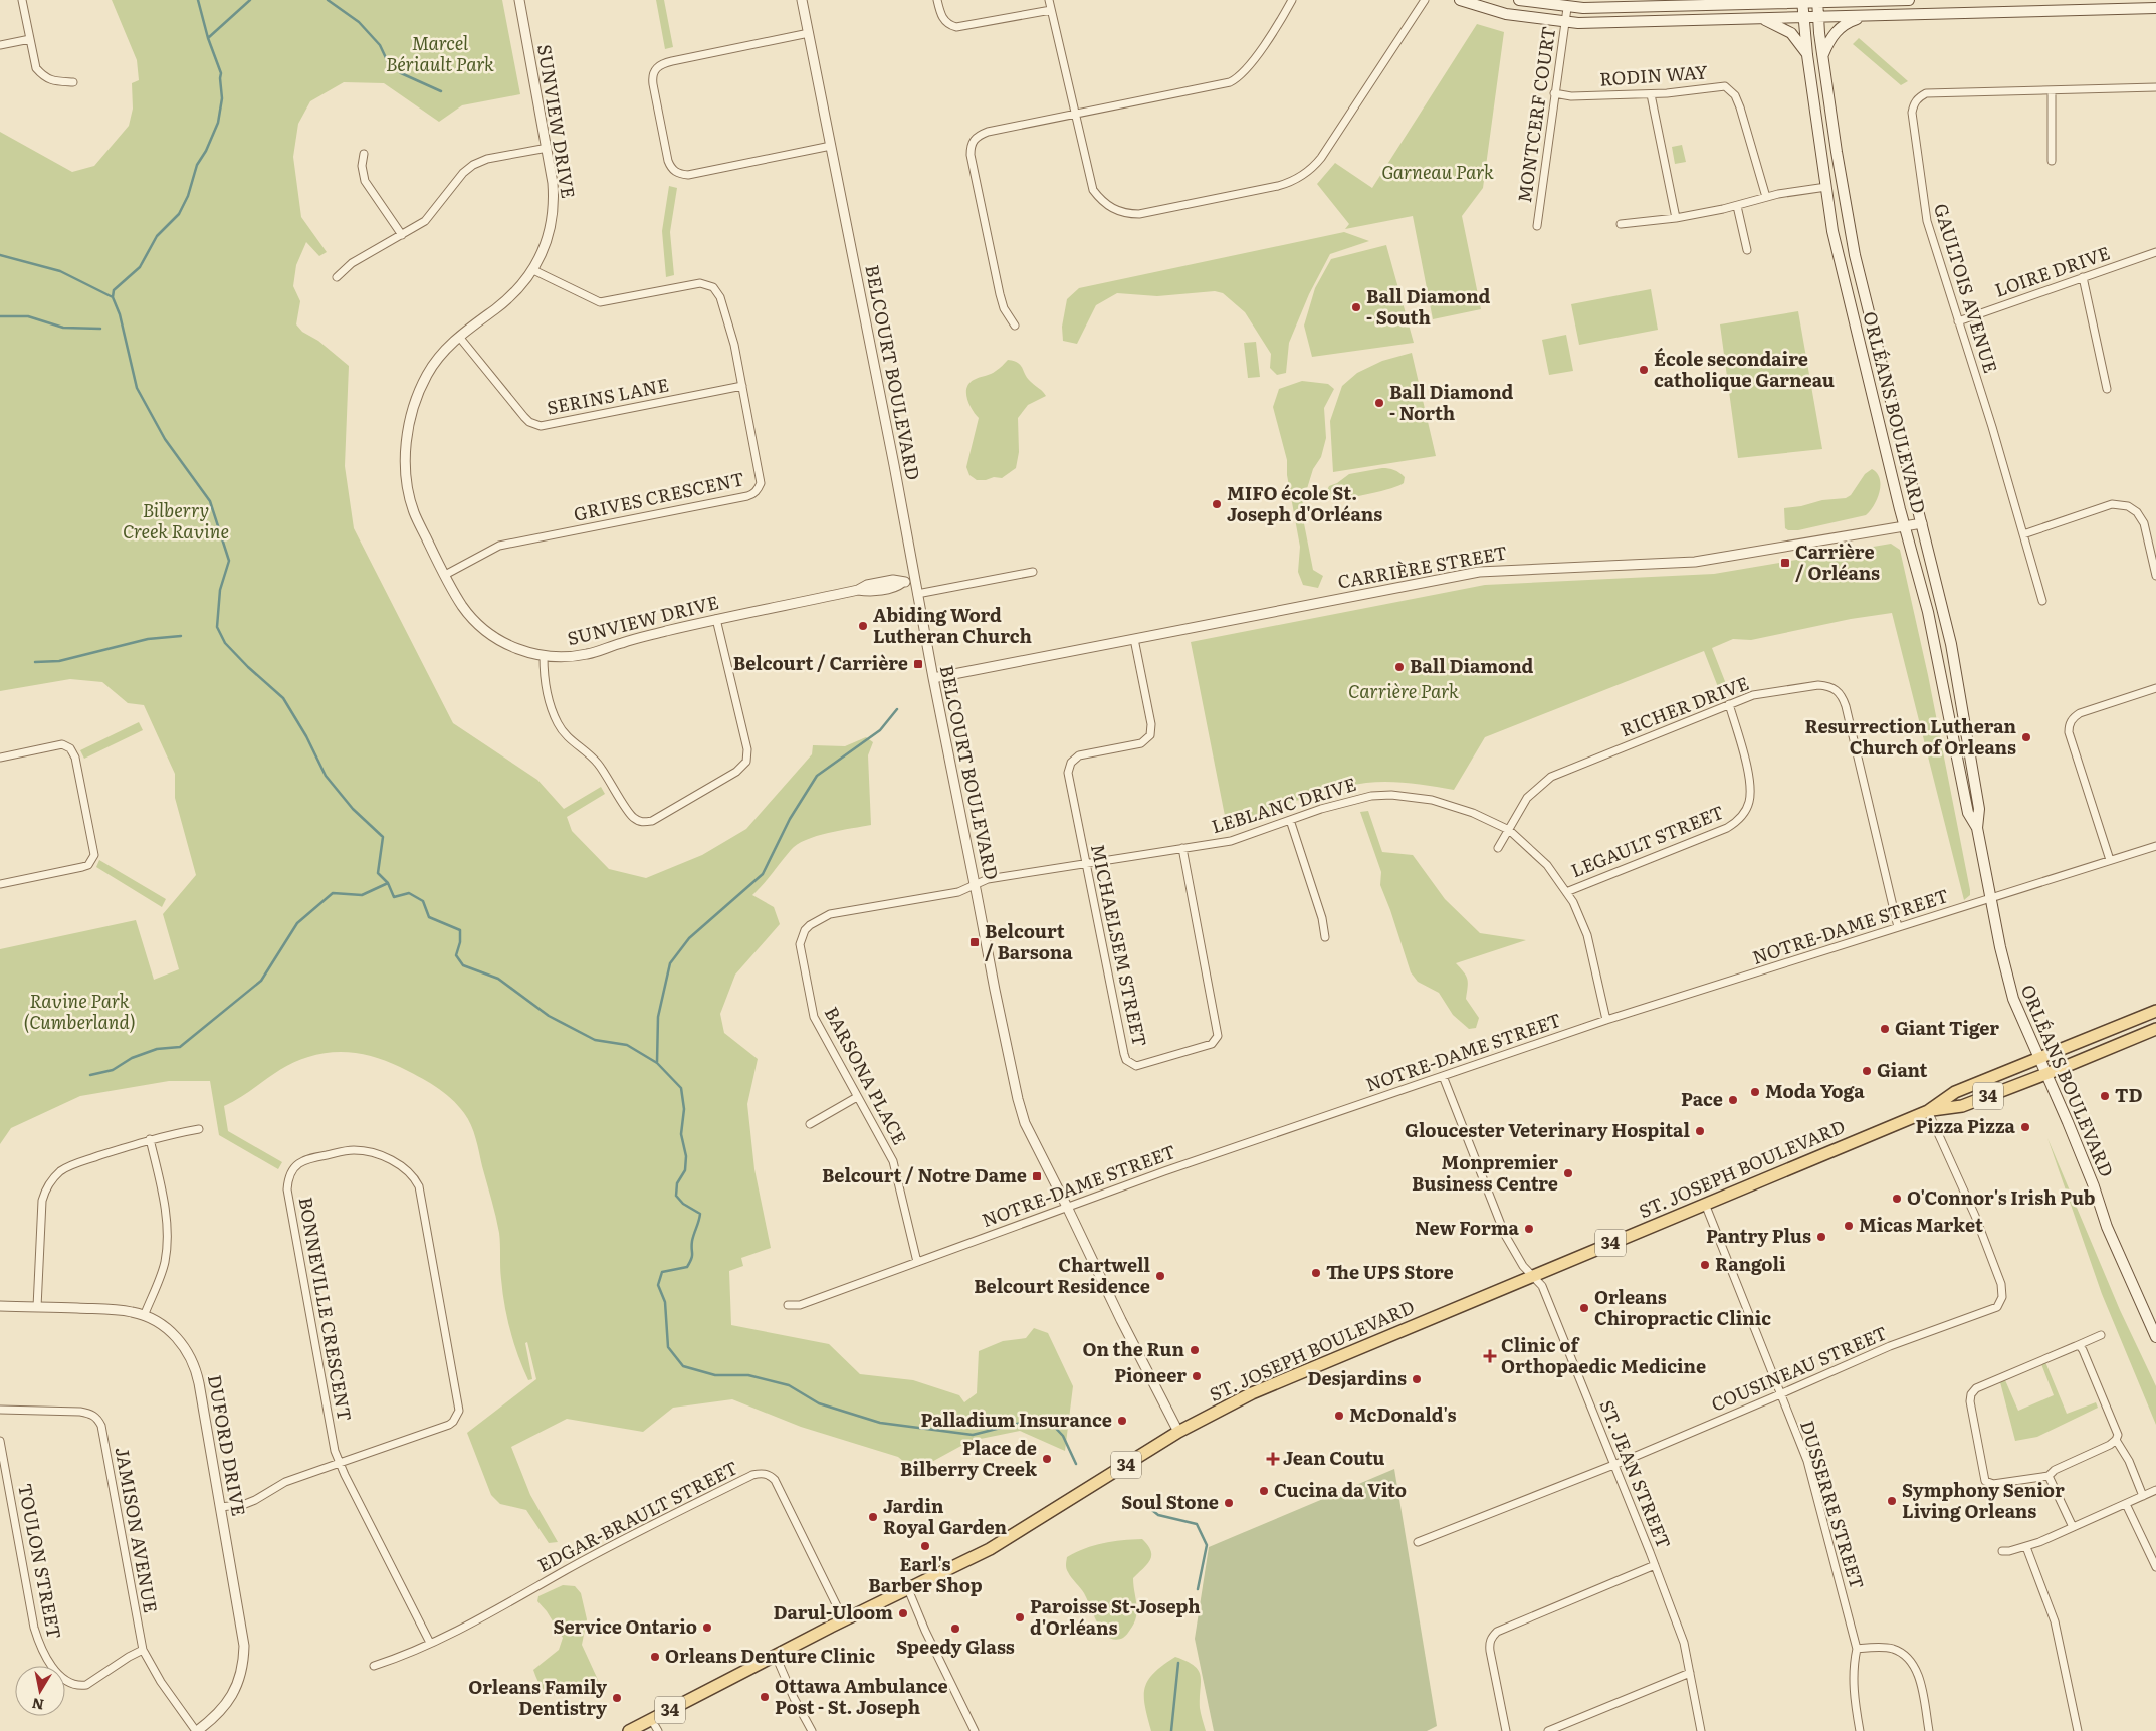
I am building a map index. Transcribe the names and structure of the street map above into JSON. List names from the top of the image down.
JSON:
{
  "streets": {
    "main road": ["ORLÉANS BOULEVARD", "34", "ST. JOSEPH BOULEVARD"],
    "street": [
      "RODIN WAY",
      "MONTCERF COURT",
      "SUNVIEW DRIVE",
      "LOIRE DRIVE",
      "GAULTOIS AVENUE",
      "BELCOURT BOULEVARD",
      "SERINS LANE",
      "GRIVES CRESCENT",
      "CARRIÈRE STREET",
      "RICHER DRIVE",
      "LEBLANC DRIVE",
      "LEGAULT STREET",
      "NOTRE-DAME STREET",
      "MICHAELSEM STREET",
      "BARSONA PLACE",
      "BONNEVILLE CRESCENT",
      "COUSINEAU STREET",
      "DUFORD DRIVE",
      "ST. JEAN STREET",
      "DUSSERRE STREET",
      "EDGAR-BRAULT STREET",
      "JAMISON AVENUE",
      "TOULON STREET"
    ]
  },
  "crossings": [
    ["RODIN WAY", "MONTCERF COURT"],
    ["SUNVIEW DRIVE", "BELCOURT BOULEVARD"],
    ["SUNVIEW DRIVE", "SERINS LANE"],
    ["SUNVIEW DRIVE", "GRIVES CRESCENT"],
    ["LOIRE DRIVE", "GAULTOIS AVENUE"],
    ["BELCOURT BOULEVARD", "CARRIÈRE STREET"],
    ["BELCOURT BOULEVARD", "LEBLANC DRIVE"],
    ["BELCOURT BOULEVARD", "NOTRE-DAME STREET"],
    ["BELCOURT BOULEVARD", "BARSONA PLACE"],
    ["BELCOURT BOULEVARD", "ST. JOSEPH BOULEVARD"],
    ["SERINS LANE", "GRIVES CRESCENT"],
    ["ORLÉANS BOULEVARD", "CARRIÈRE STREET"],
    ["ORLÉANS BOULEVARD", "NOTRE-DAME STREET"],
    ["ORLÉANS BOULEVARD", "ST. JOSEPH BOULEVARD"],
    ["CARRIÈRE STREET", "MICHAELSEM STREET"],
    ["RICHER DRIVE", "LEBLANC DRIVE"],
    ["RICHER DRIVE", "LEGAULT STREET"],
    ["RICHER DRIVE", "NOTRE-DAME STREET"],
    ["LEBLANC DRIVE", "LEGAULT STREET"],
    ["LEBLANC DRIVE", "NOTRE-DAME STREET"],
    ["LEBLANC DRIVE", "MICHAELSEM STREET"],
    ["LEBLANC DRIVE", "BARSONA PLACE"],
    ["NOTRE-DAME STREET", "BARSONA PLACE"],
    ["NOTRE-DAME STREET", "ST. JEAN STREET"],
    ["ST. JOSEPH BOULEVARD", "COUSINEAU STREET"],
    ["ST. JOSEPH BOULEVARD", "ST. JEAN STREET"],
    ["ST. JOSEPH BOULEVARD", "DUSSERRE STREET"],
    ["ST. JOSEPH BOULEVARD", "EDGAR-BRAULT STREET"],
    ["BONNEVILLE CRESCENT", "EDGAR-BRAULT STREET"],
    ["COUSINEAU STREET", "ST. JEAN STREET"],
    ["COUSINEAU STREET", "DUSSERRE STREET"],
    ["DUFORD DRIVE", "JAMISON AVENUE"],
    ["JAMISON AVENUE", "TOULON STREET"]
  ],
  "parks": [
    "Marcel Bériault Park",
    "Garneau Park",
    "Bilberry Creek Ravine",
    "Carrière Park",
    "Ravine Park (Cumberland)"
  ],
  "places": {
    "other": [
      "Ball Diamond - South",
      "École secondaire catholique Garneau",
      "Ball Diamond - North",
      "MIFO école St. Joseph d'Orléans",
      "Abiding Word Lutheran Church",
      "Ball Diamond",
      "Resurrection Lutheran Church of Orleans",
      "Giant Tiger",
      "Giant",
      "Moda Yoga",
      "TD",
      "Pace",
      "Pizza Pizza",
      "Gloucester Veterinary Hospital",
      "Monpremier Business Centre",
      "O'Connor's Irish Pub",
      "Micas Market",
      "New Forma",
      "Pantry Plus",
      "Rangoli",
      "The UPS Store",
      "Chartwell Belcourt Residence",
      "Orleans Chiropractic Clinic",
      "On the Run",
      "Pioneer",
      "Desjardins",
      "McDonald's",
      "Palladium Insurance",
      "Place de Bilberry Creek",
      "Cucina da Vito",
      "Symphony Senior Living Orleans",
      "Soul Stone",
      "Jardin Royal Garden",
      "Earl's Barber Shop",
      "Darul-Uloom",
      "Paroisse St-Joseph d'Orléans",
      "Service Ontario",
      "Speedy Glass",
      "Orleans Denture Clinic",
      "Ottawa Ambulance Post - St. Joseph",
      "Orleans Family Dentistry"
    ],
    "transit": [
      "Carrière / Orléans",
      "Belcourt / Carrière",
      "Belcourt / Barsona",
      "Belcourt / Notre Dame"
    ],
    "health": ["Clinic of Orthopaedic Medicine", "Jean Coutu"]
  },
  "north": "bottom"
}
